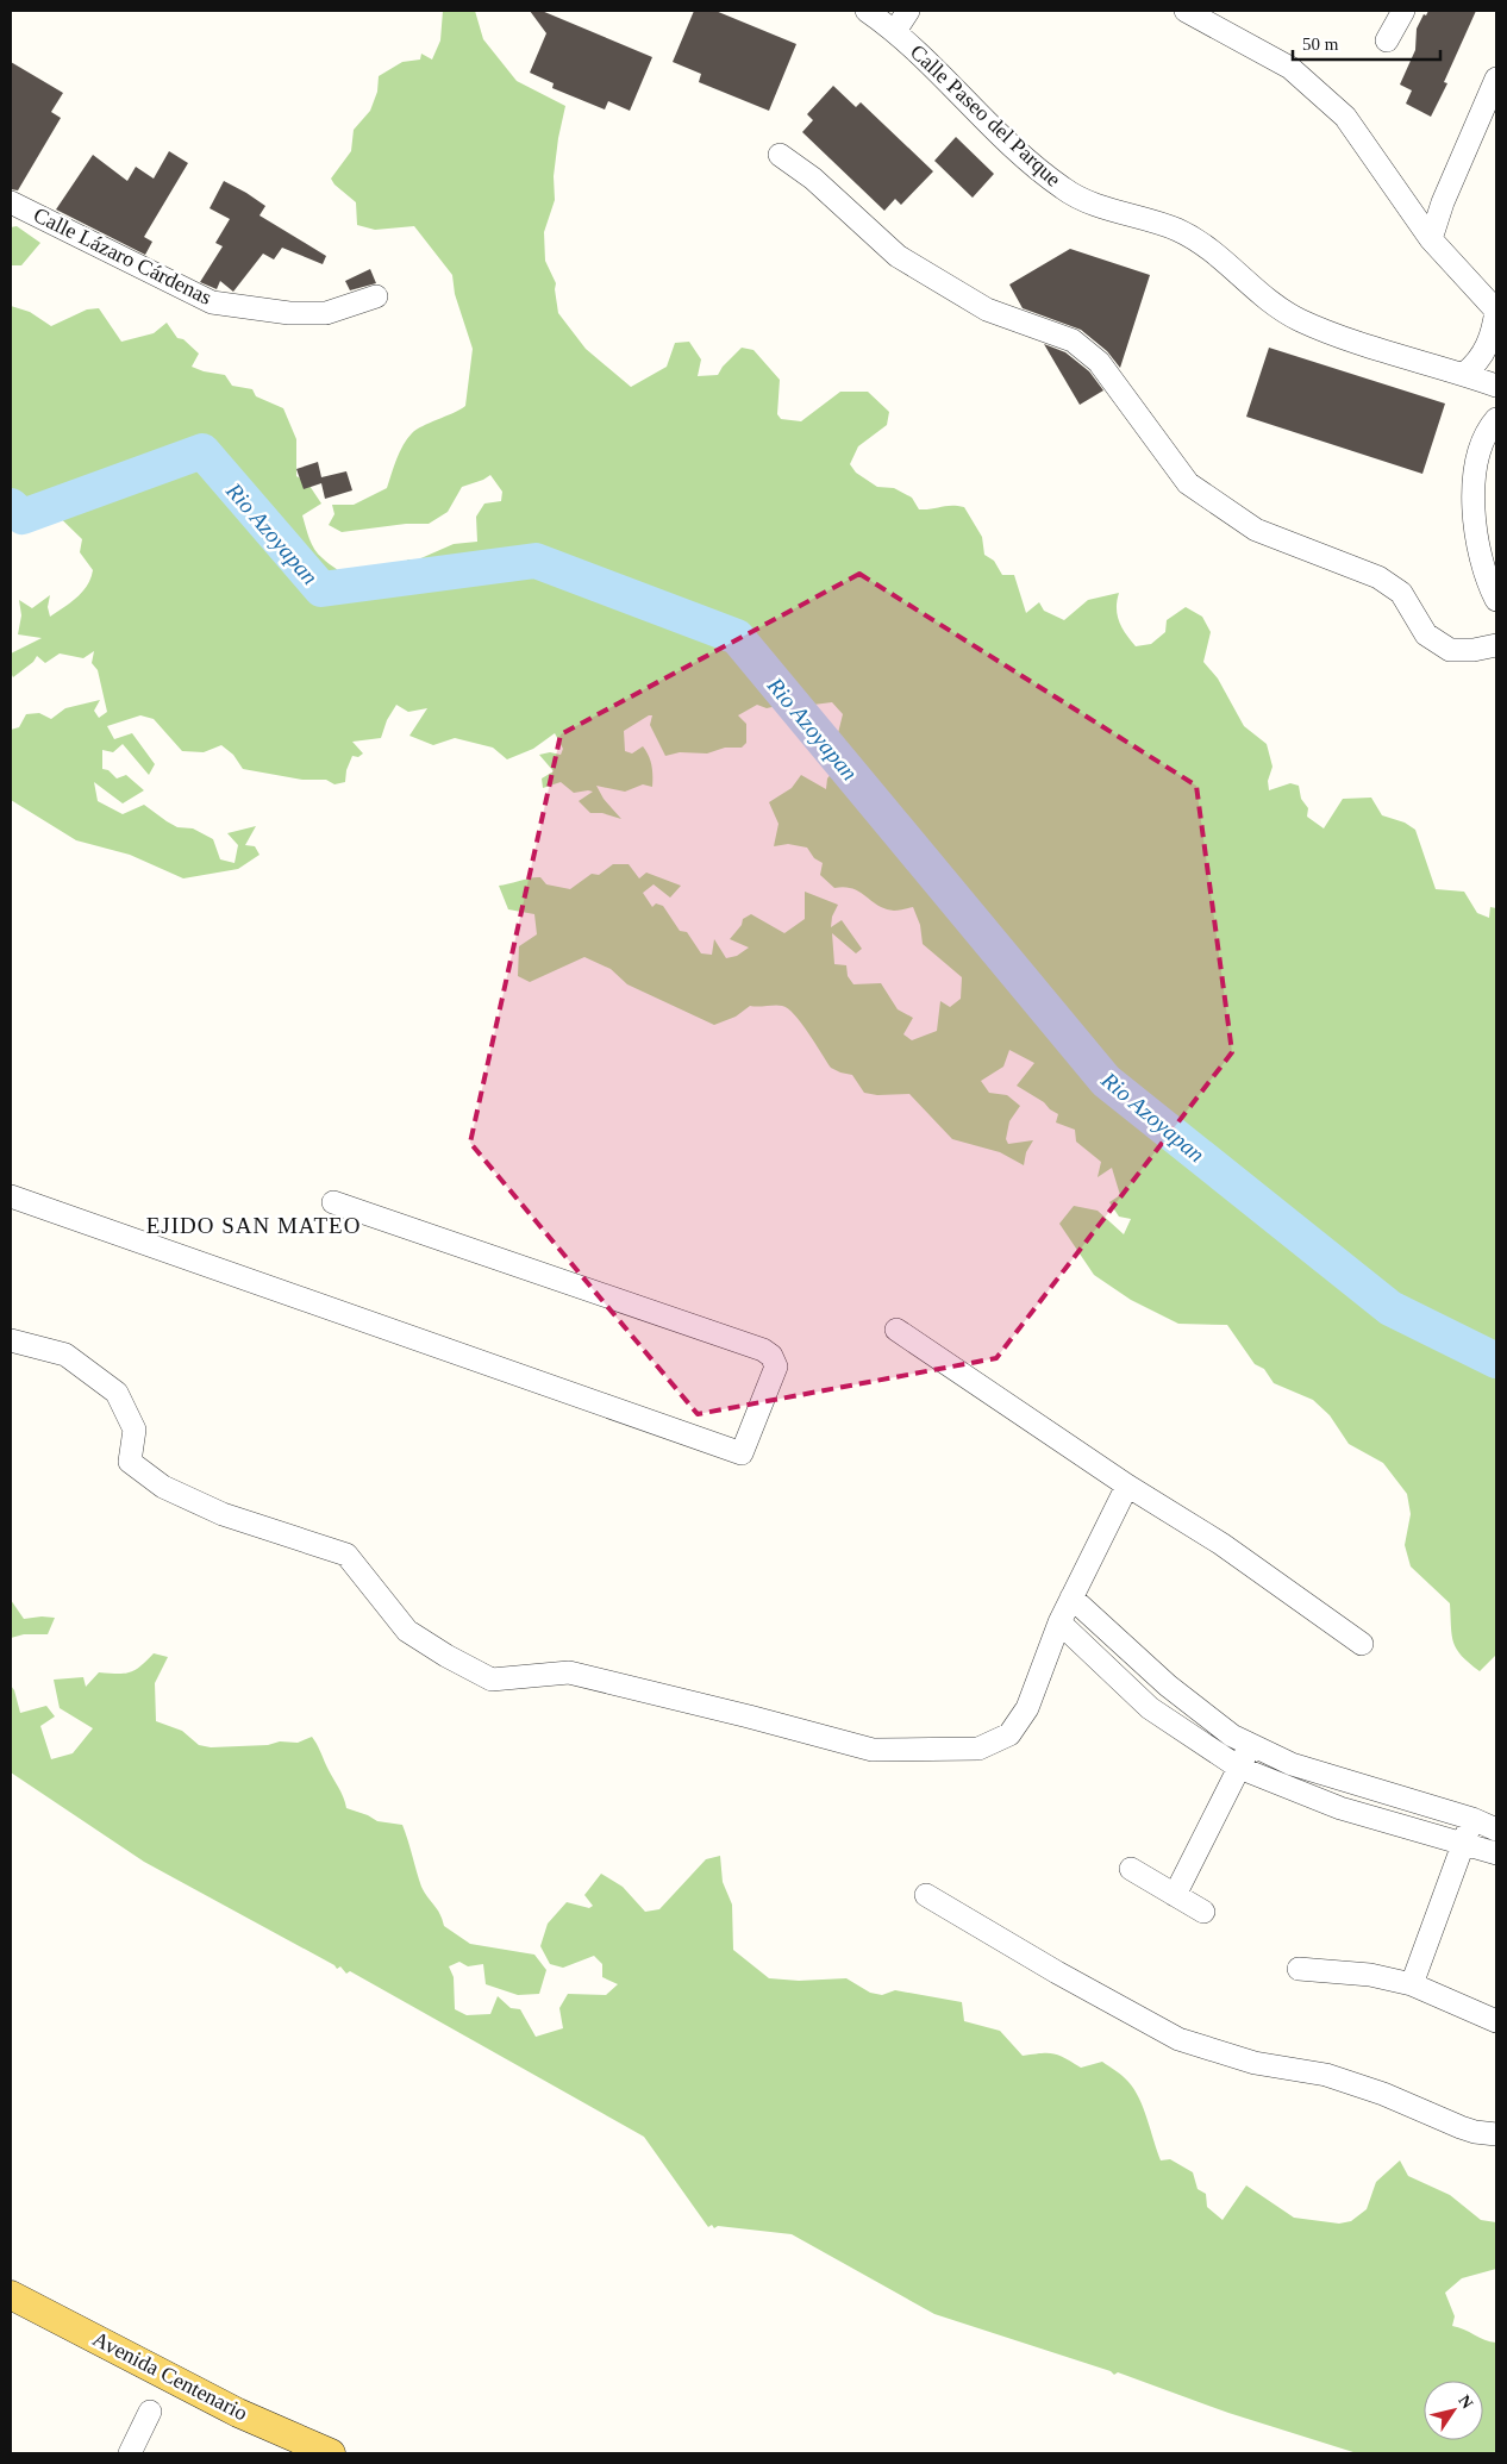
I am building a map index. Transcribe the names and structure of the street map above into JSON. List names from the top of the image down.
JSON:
{
  "streets": {
    "main road": ["Avenida Centenario"],
    "street": ["Calle Paseo del Parque", "Calle Lázaro Cárdenas"]
  },
  "districts": ["EJIDO SAN MATEO"],
  "water": ["Rio Azoyapan"],
  "scale_bar": "50 m",
  "north": "top right"
}
